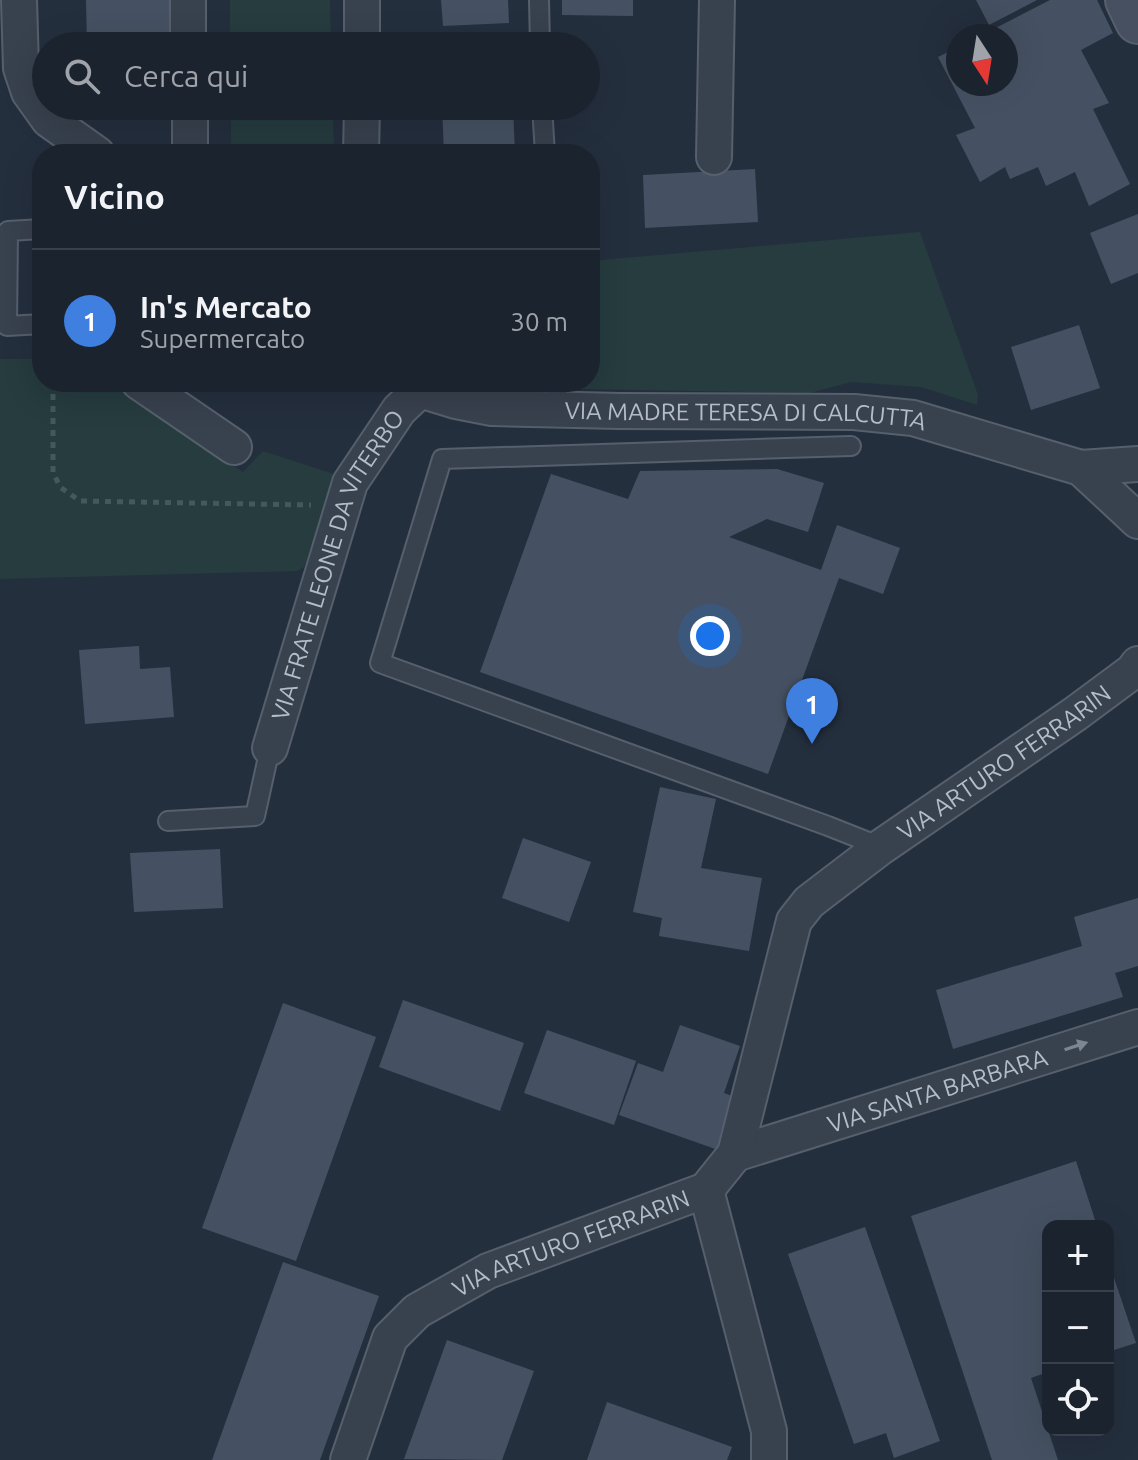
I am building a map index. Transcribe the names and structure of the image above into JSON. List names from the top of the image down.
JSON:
{
  "streets": {
    "street": [
      "VIA MADRE TERESA DI CALCUTTA",
      "VIA FRATE LEONE DA VITERBO",
      "VIA ARTURO FERRARIN",
      "VIA SANTA BARBARA"
    ]
  },
  "crossings": [
    ["VIA ARTURO FERRARIN", "VIA SANTA BARBARA"]
  ],
  "one_way": ["VIA SANTA BARBARA"],
  "north": "bottom",
  "page": {
    "search": "Cerca qui",
    "heading": "Vicino",
    "list": [
      {
        "mark": "1",
        "name": "In's Mercato",
        "note": "Supermercato",
        "value": "30 m"
      }
    ],
    "pins": "1",
    "map_buttons": ["+", "−"]
  }
}
